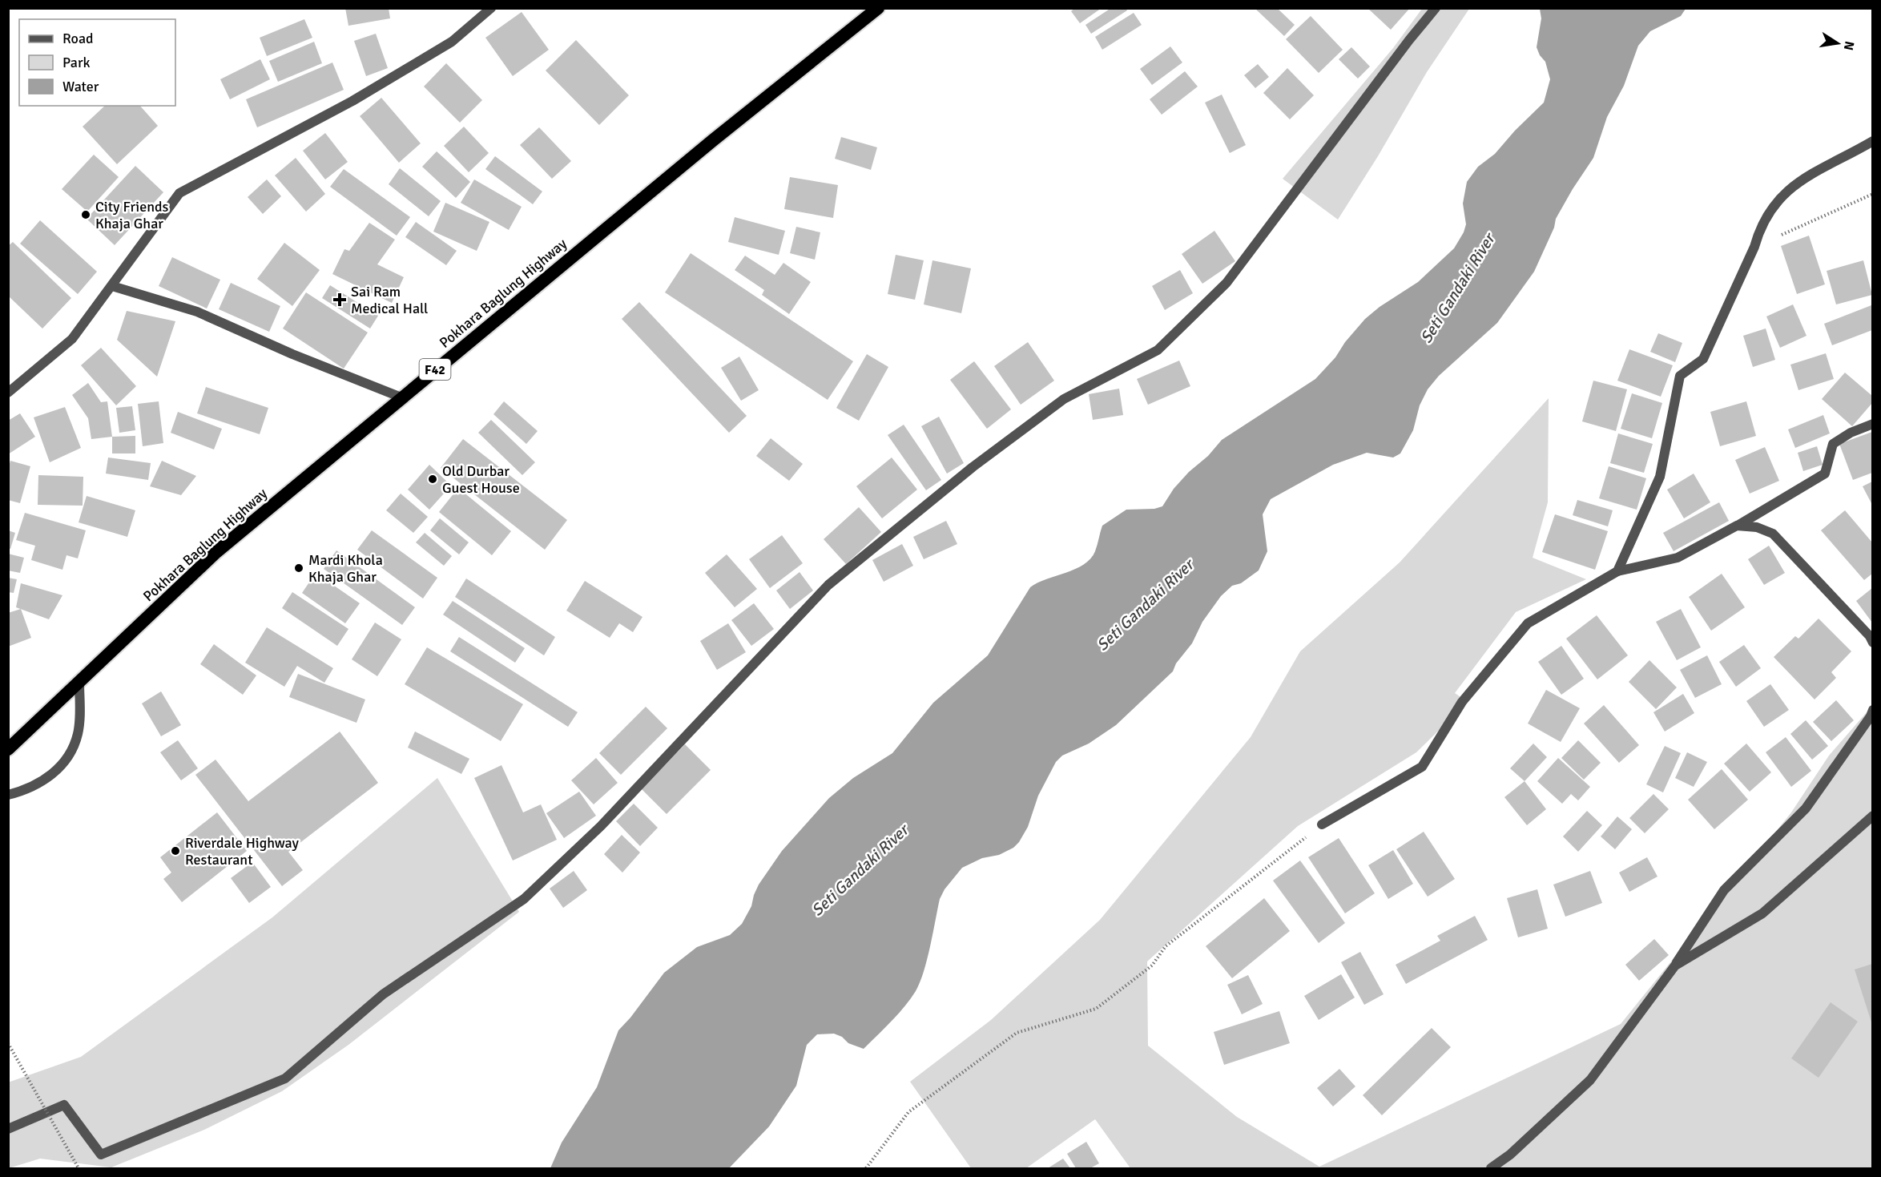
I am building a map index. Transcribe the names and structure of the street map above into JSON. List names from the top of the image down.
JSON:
{
  "streets": {
    "highway": ["Pokhara Baglung Highway", "F42"]
  },
  "water": ["Seti Gandaki River"],
  "places": {
    "other": [
      "City Friends Khaja Ghar",
      "Old Durbar Guest House",
      "Mardi Khola Khaja Ghar",
      "Riverdale Highway Restaurant"
    ],
    "health": ["Sai Ram Medical Hall"]
  },
  "legend": ["Road", "Park", "Water"],
  "north": "right"
}
